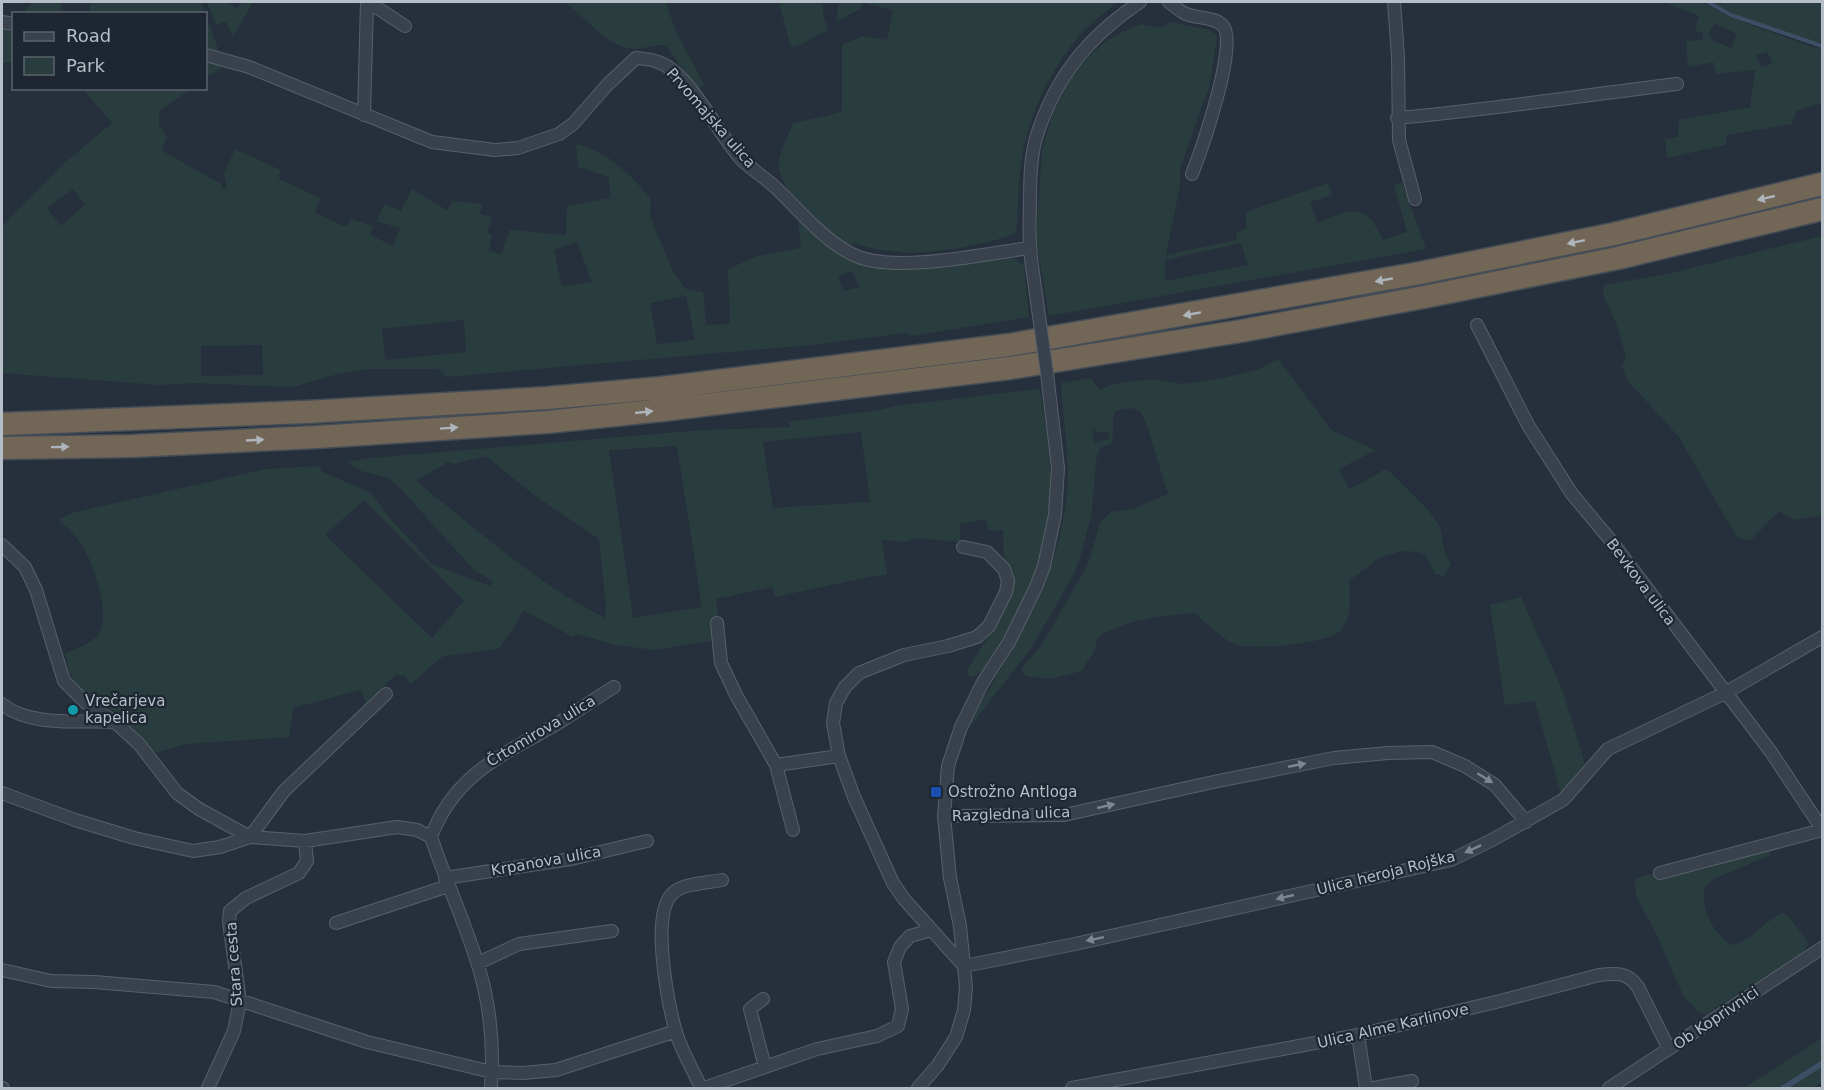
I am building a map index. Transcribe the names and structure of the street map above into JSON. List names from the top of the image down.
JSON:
{
  "streets": {
    "street": [
      "Prvomajska ulica",
      "Bevkova ulica",
      "Črtomirova ulica",
      "Razgledna ulica",
      "Krpanova ulica",
      "Ulica heroja Rojška",
      "Stara cesta",
      "Ob Koprivnici",
      "Ulica Alme Karlinove"
    ]
  },
  "crossings": [
    ["Prvomajska ulica", "Razgledna ulica"],
    ["Bevkova ulica", "Ulica heroja Rojška"],
    ["Razgledna ulica", "Ulica heroja Rojška"],
    ["Ob Koprivnici", "Ulica Alme Karlinove"]
  ],
  "one_way": ["Razgledna ulica", "Ulica heroja Rojška"],
  "places": {
    "other": ["Vrečarjeva kapelica"],
    "transit": ["Ostrožno Antloga"]
  },
  "legend": ["Road", "Park"]
}
